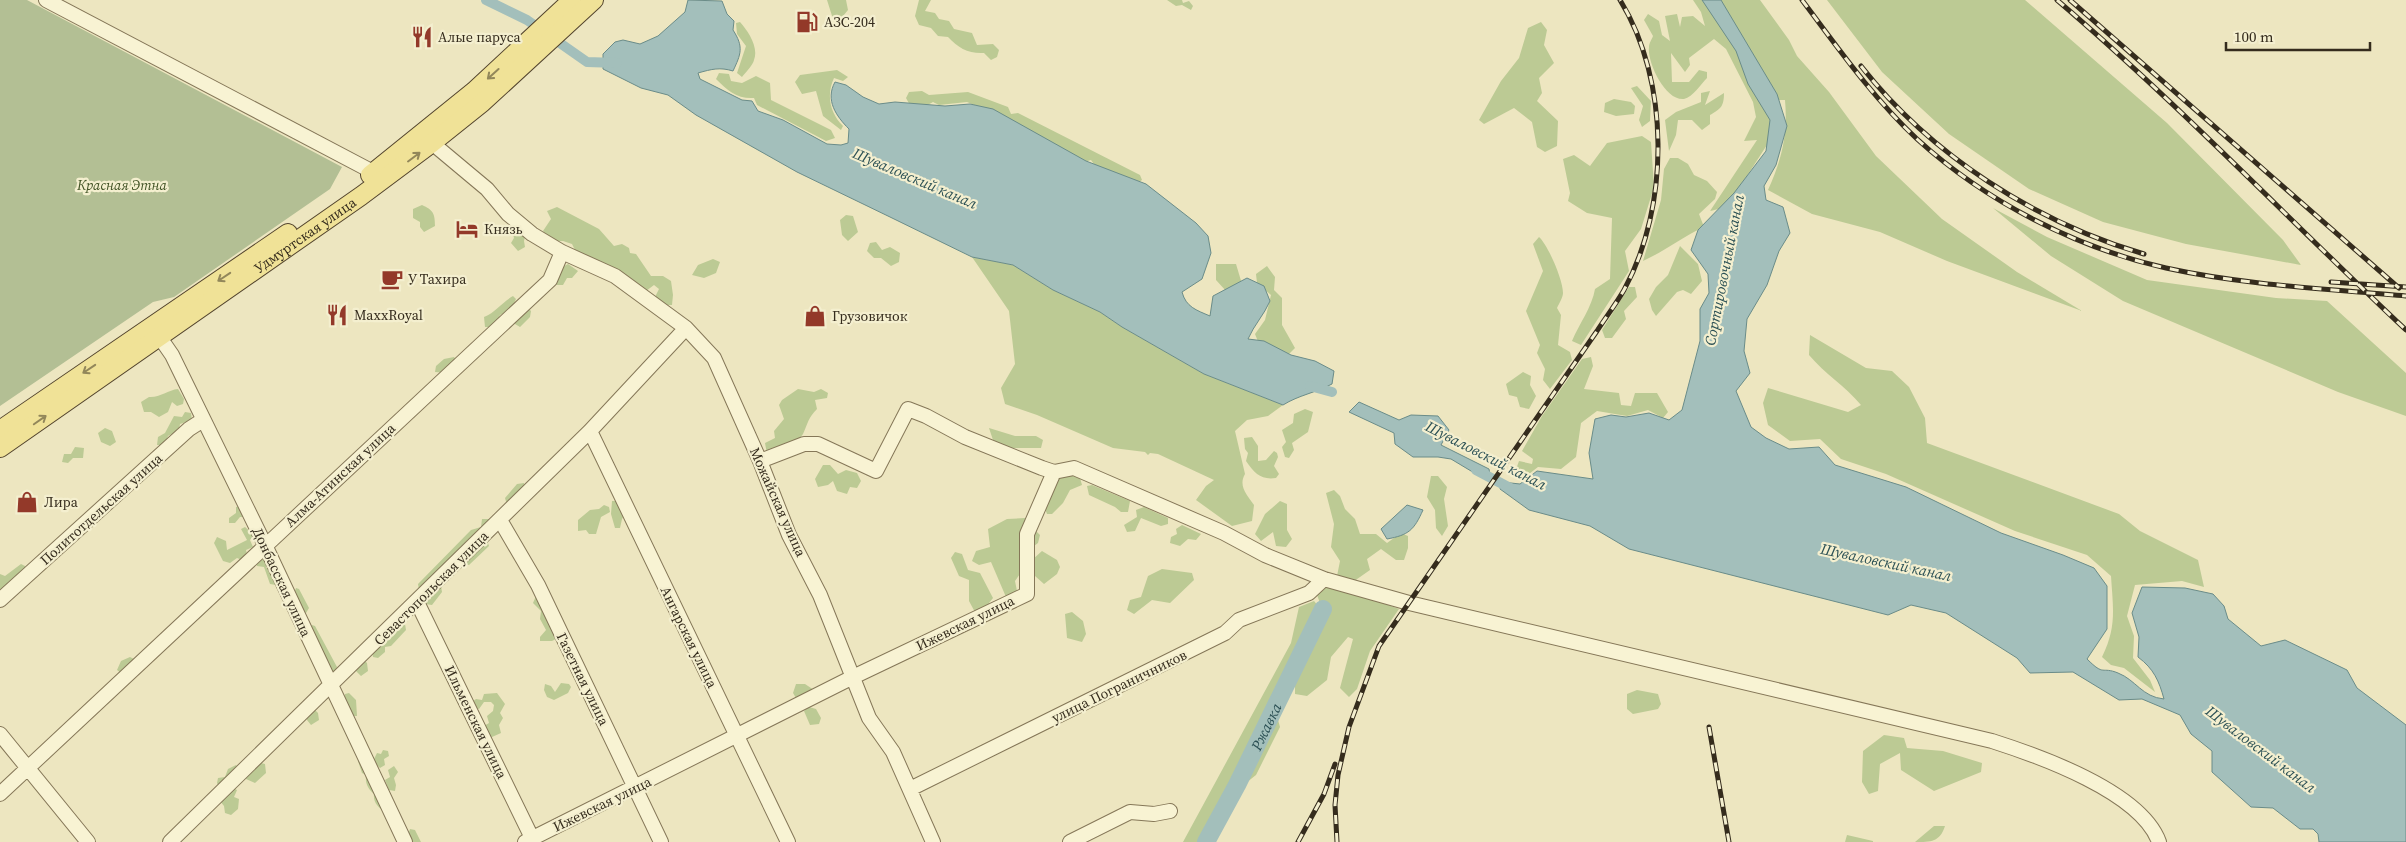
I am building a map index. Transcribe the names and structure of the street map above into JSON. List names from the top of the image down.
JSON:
{
  "streets": {
    "main road": ["Удмуртская улица"],
    "street": [
      "Алма-Атинская улица",
      "Можайская улица",
      "Политотдельская улица",
      "Донбасская улица",
      "Севастопольская улица",
      "Ижевская улица",
      "Ангарская улица",
      "Газетная улица",
      "улица Пограничников",
      "Ильменская улица"
    ]
  },
  "crossings": [
    ["Удмуртская улица", "Можайская улица"],
    ["Удмуртская улица", "Донбасская улица"],
    ["Алма-Атинская улица", "Можайская улица"],
    ["Алма-Атинская улица", "Донбасская улица"],
    ["Можайская улица", "Севастопольская улица"],
    ["Можайская улица", "Ижевская улица"],
    ["Можайская улица", "улица Пограничников"],
    ["Политотдельская улица", "Донбасская улица"],
    ["Донбасская улица", "Севастопольская улица"],
    ["Севастопольская улица", "Ангарская улица"],
    ["Севастопольская улица", "Газетная улица"],
    ["Севастопольская улица", "Ильменская улица"],
    ["Ижевская улица", "Ангарская улица"],
    ["Ижевская улица", "Газетная улица"],
    ["Ижевская улица", "Ильменская улица"]
  ],
  "water": ["Шуваловский канал", "Сортировочный канал", "Ржавка"],
  "parks": ["Красная Этна"],
  "places": {
    "fuel station": ["АЗС-204"],
    "restaurant": ["Алые паруса", "MaxxRoyal"],
    "hotel": ["Князь"],
    "cafe": ["У Тахира"],
    "shop": ["Грузовичок", "Лира"]
  },
  "scale_bar": "100 m"
}
